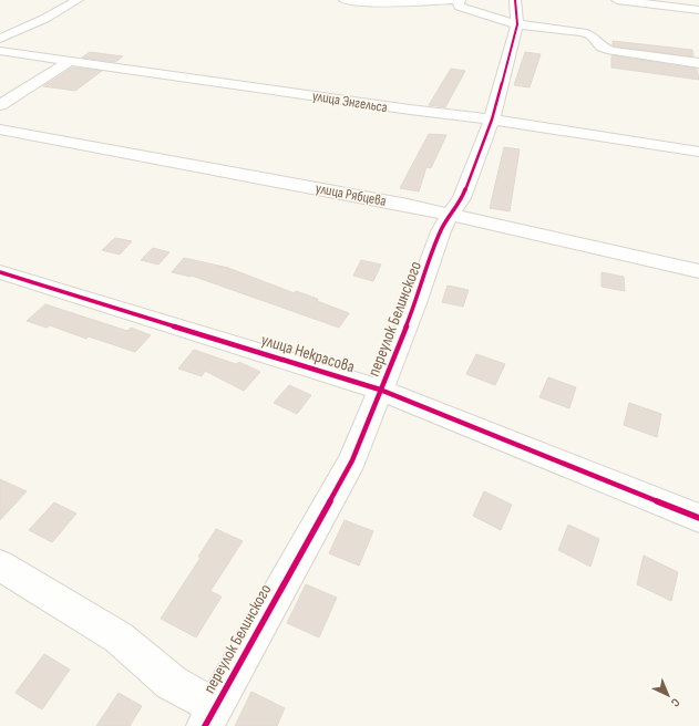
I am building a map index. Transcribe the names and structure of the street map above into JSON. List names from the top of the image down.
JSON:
{
  "streets": {
    "street": [
      "улица Энгельса",
      "улица Рябцева",
      "переулок Белинского",
      "улица Некрасова"
    ]
  },
  "crossings": [
    ["улица Энгельса", "переулок Белинского"],
    ["улица Рябцева", "переулок Белинского"],
    ["переулок Белинского", "улица Некрасова"]
  ],
  "north": "bottom right"
}
